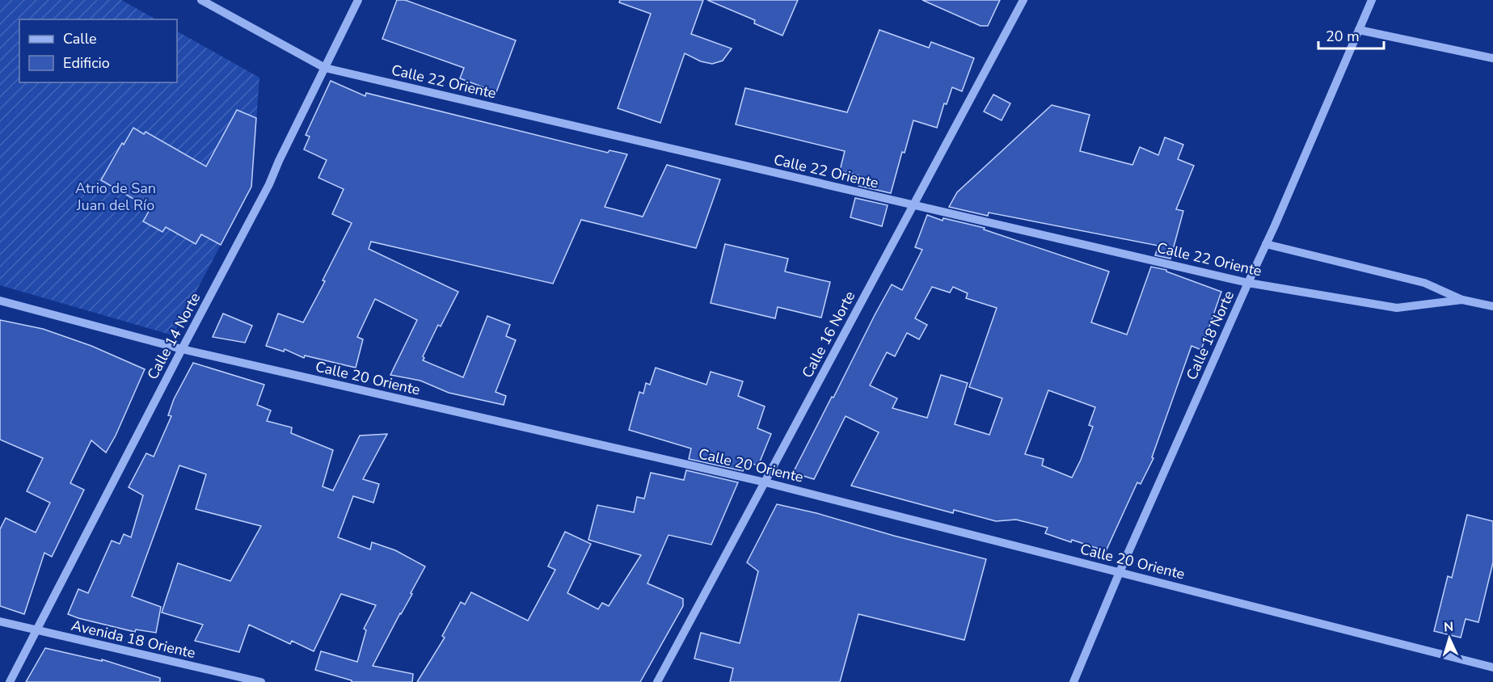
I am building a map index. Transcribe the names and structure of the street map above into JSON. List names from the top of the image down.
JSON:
{
  "streets": {
    "street": [
      "Calle 22 Oriente",
      "Calle 16 Norte",
      "Calle 18 Norte",
      "Calle 14 Norte",
      "Calle 20 Oriente",
      "Avenida 18 Oriente"
    ]
  },
  "crossings": [
    ["Calle 22 Oriente", "Calle 16 Norte"],
    ["Calle 22 Oriente", "Calle 18 Norte"],
    ["Calle 22 Oriente", "Calle 14 Norte"],
    ["Calle 16 Norte", "Calle 20 Oriente"],
    ["Calle 18 Norte", "Calle 20 Oriente"],
    ["Calle 14 Norte", "Calle 20 Oriente"],
    ["Calle 14 Norte", "Avenida 18 Oriente"]
  ],
  "parks": ["Atrio de San Juan del Río"],
  "legend": ["Calle", "Edificio"],
  "scale_bar": "20 m",
  "north": "top"
}
